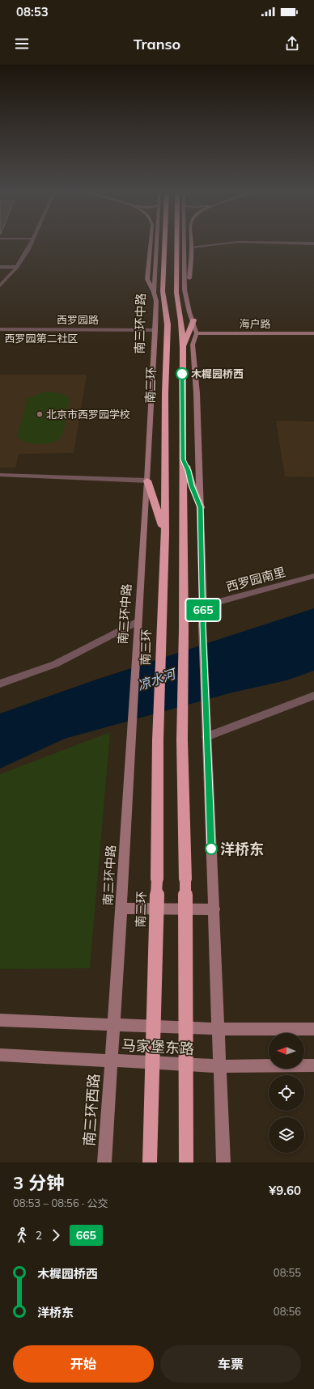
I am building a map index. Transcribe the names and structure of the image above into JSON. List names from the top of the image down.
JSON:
{
  "streets": {
    "highway": ["南三环"],
    "street": [
      "西罗园路",
      "南三环中路",
      "海户路",
      "西罗园南里",
      "马家堡东路",
      "南三环西路"
    ]
  },
  "crossings": [
    ["西罗园路", "南三环中路"],
    ["南三环中路", "马家堡东路"],
    ["南三环中路", "南三环西路"],
    ["马家堡东路", "南三环西路"]
  ],
  "districts": ["西罗园第二社区"],
  "water": ["凉水河"],
  "places": ["木樨园桥西", "北京市西罗园学校", "洋桥东"],
  "lines": ["bus line 665"],
  "north": "left",
  "page": {
    "status": "08:53",
    "header": "Transo",
    "on_map": "665",
    "heading": ["3 分钟", "08:53 – 08:56 · 公交", "¥9.60"],
    "legs": ["2", "665"],
    "list": [
      {
        "name": "木樨园桥西",
        "value": "08:55"
      },
      {
        "name": "洋桥东",
        "value": "08:56"
      }
    ],
    "buttons": ["开始", "车票"]
  }
}
